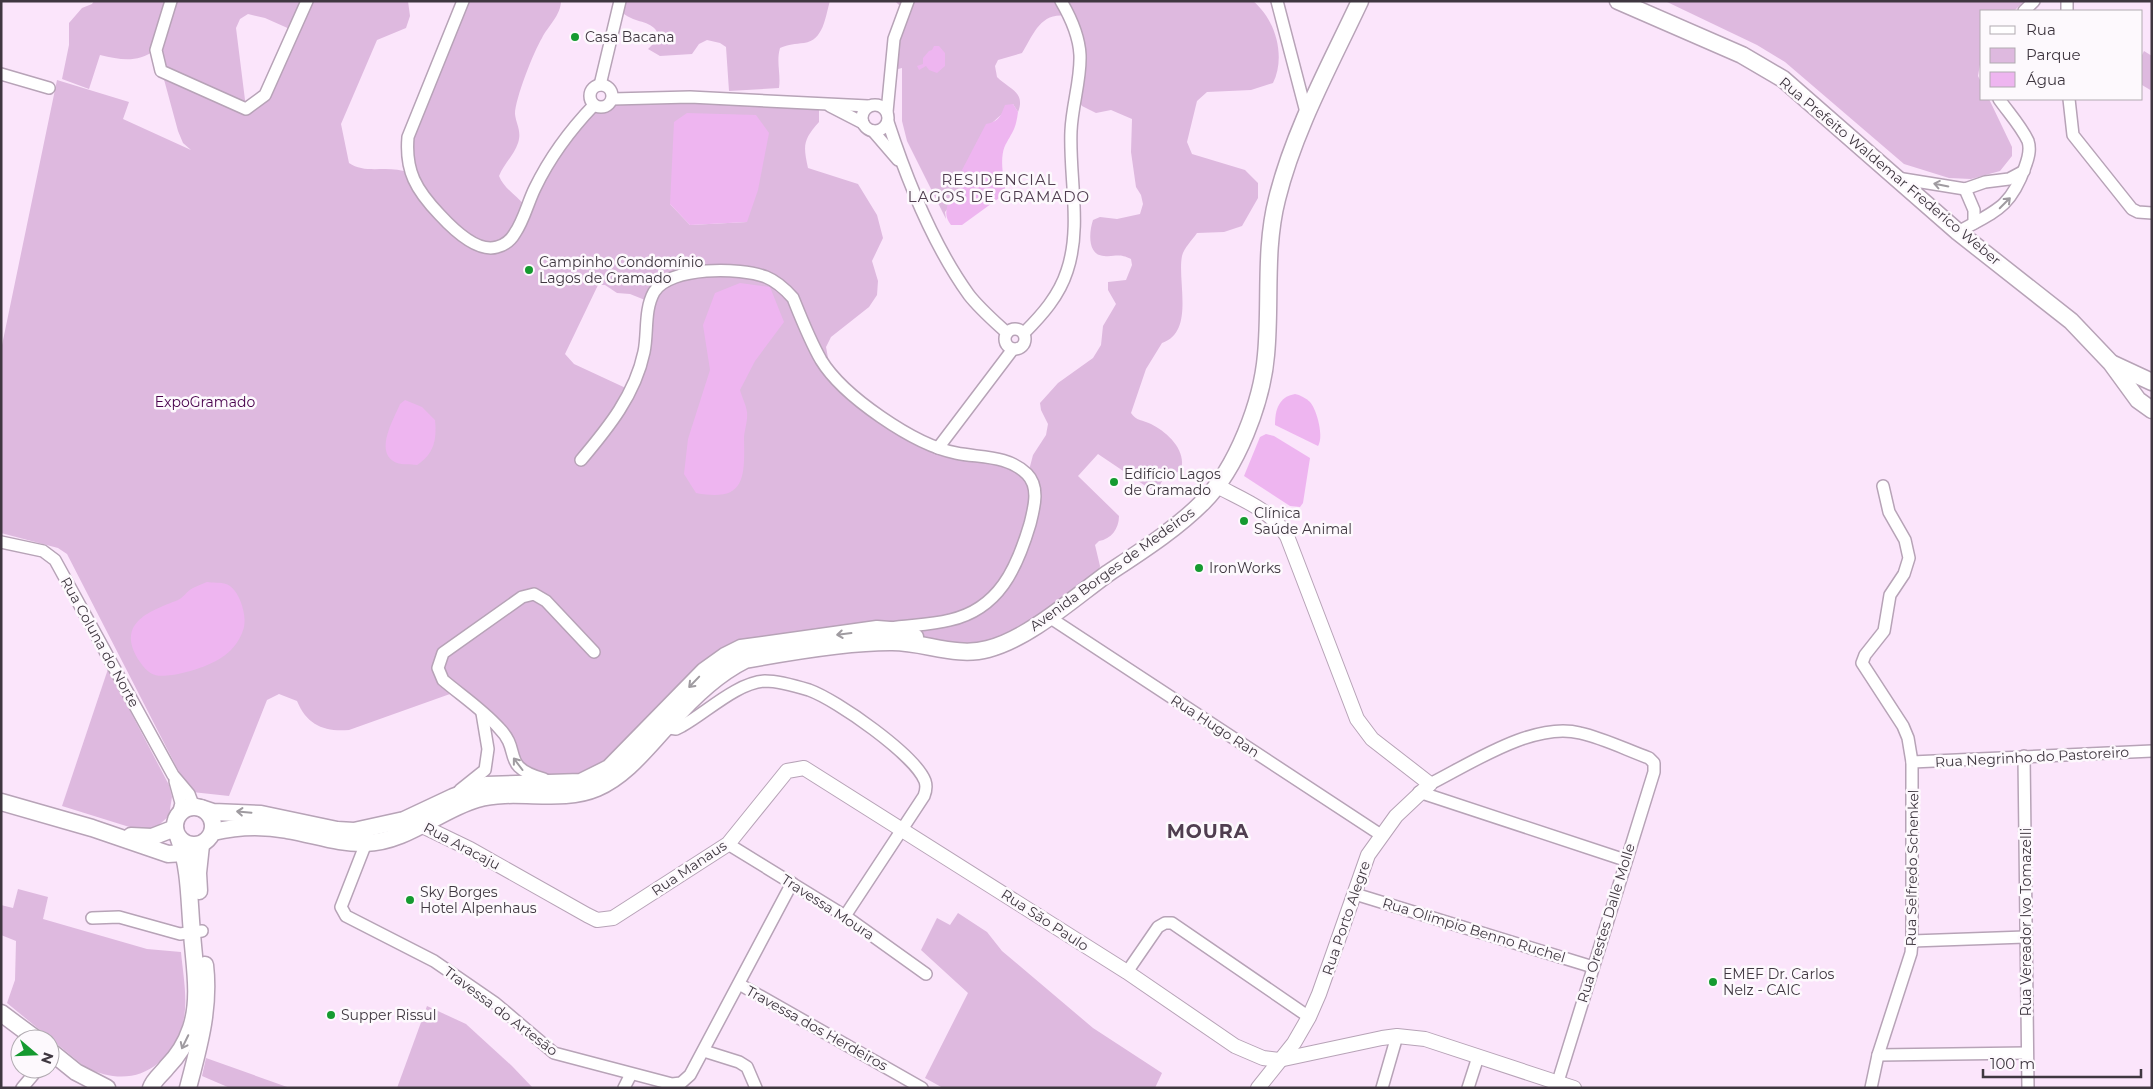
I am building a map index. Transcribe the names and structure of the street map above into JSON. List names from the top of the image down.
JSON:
{
  "streets": {
    "main road": ["Rua Prefeito Waldemar Frederico Weber", "Avenida Borges de Medeiros"],
    "street": [
      "Rua Coluna do Norte",
      "Rua Hugo Ran",
      "Rua Negrinho do Pastoreiro",
      "Rua Aracaju",
      "Rua Manaus",
      "Rua Selfredo Schenkel",
      "Travessa Moura",
      "Rua Porto Alegre",
      "Rua São Paulo",
      "Rua Vereador Ivo Tomazelli",
      "Rua Orestes Dalle Molle",
      "Rua Olimpio Benno Ruchel",
      "Travessa do Artesão",
      "Travessa dos Herdeiros"
    ]
  },
  "crossings": [
    ["Avenida Borges de Medeiros", "Rua Coluna do Norte"],
    ["Avenida Borges de Medeiros", "Rua Hugo Ran"],
    ["Avenida Borges de Medeiros", "Rua Aracaju"],
    ["Avenida Borges de Medeiros", "Travessa do Artesão"],
    ["Rua Hugo Ran", "Rua Porto Alegre"],
    ["Rua Negrinho do Pastoreiro", "Rua Selfredo Schenkel"],
    ["Rua Negrinho do Pastoreiro", "Rua Vereador Ivo Tomazelli"],
    ["Rua Aracaju", "Rua Manaus"],
    ["Rua Manaus", "Travessa Moura"],
    ["Rua Manaus", "Rua São Paulo"],
    ["Travessa Moura", "Travessa do Artesão"],
    ["Rua Porto Alegre", "Rua São Paulo"],
    ["Rua Porto Alegre", "Rua Orestes Dalle Molle"],
    ["Rua Porto Alegre", "Rua Olimpio Benno Ruchel"],
    ["Rua Orestes Dalle Molle", "Rua Olimpio Benno Ruchel"],
    ["Travessa do Artesão", "Travessa dos Herdeiros"]
  ],
  "districts": ["RESIDENCIAL LAGOS DE GRAMADO", "MOURA"],
  "parks": ["ExpoGramado"],
  "places": [
    "Casa Bacana",
    "Campinho Condomínio Lagos de Gramado",
    "Edifício Lagos de Gramado",
    "Clínica Saúde Animal",
    "IronWorks",
    "Sky Borges Hotel Alpenhaus",
    "EMEF Dr. Carlos Nelz - CAIC",
    "Supper Rissul"
  ],
  "legend": ["Rua", "Parque", "Água"],
  "scale_bar": "100 m",
  "north": "right"
}
